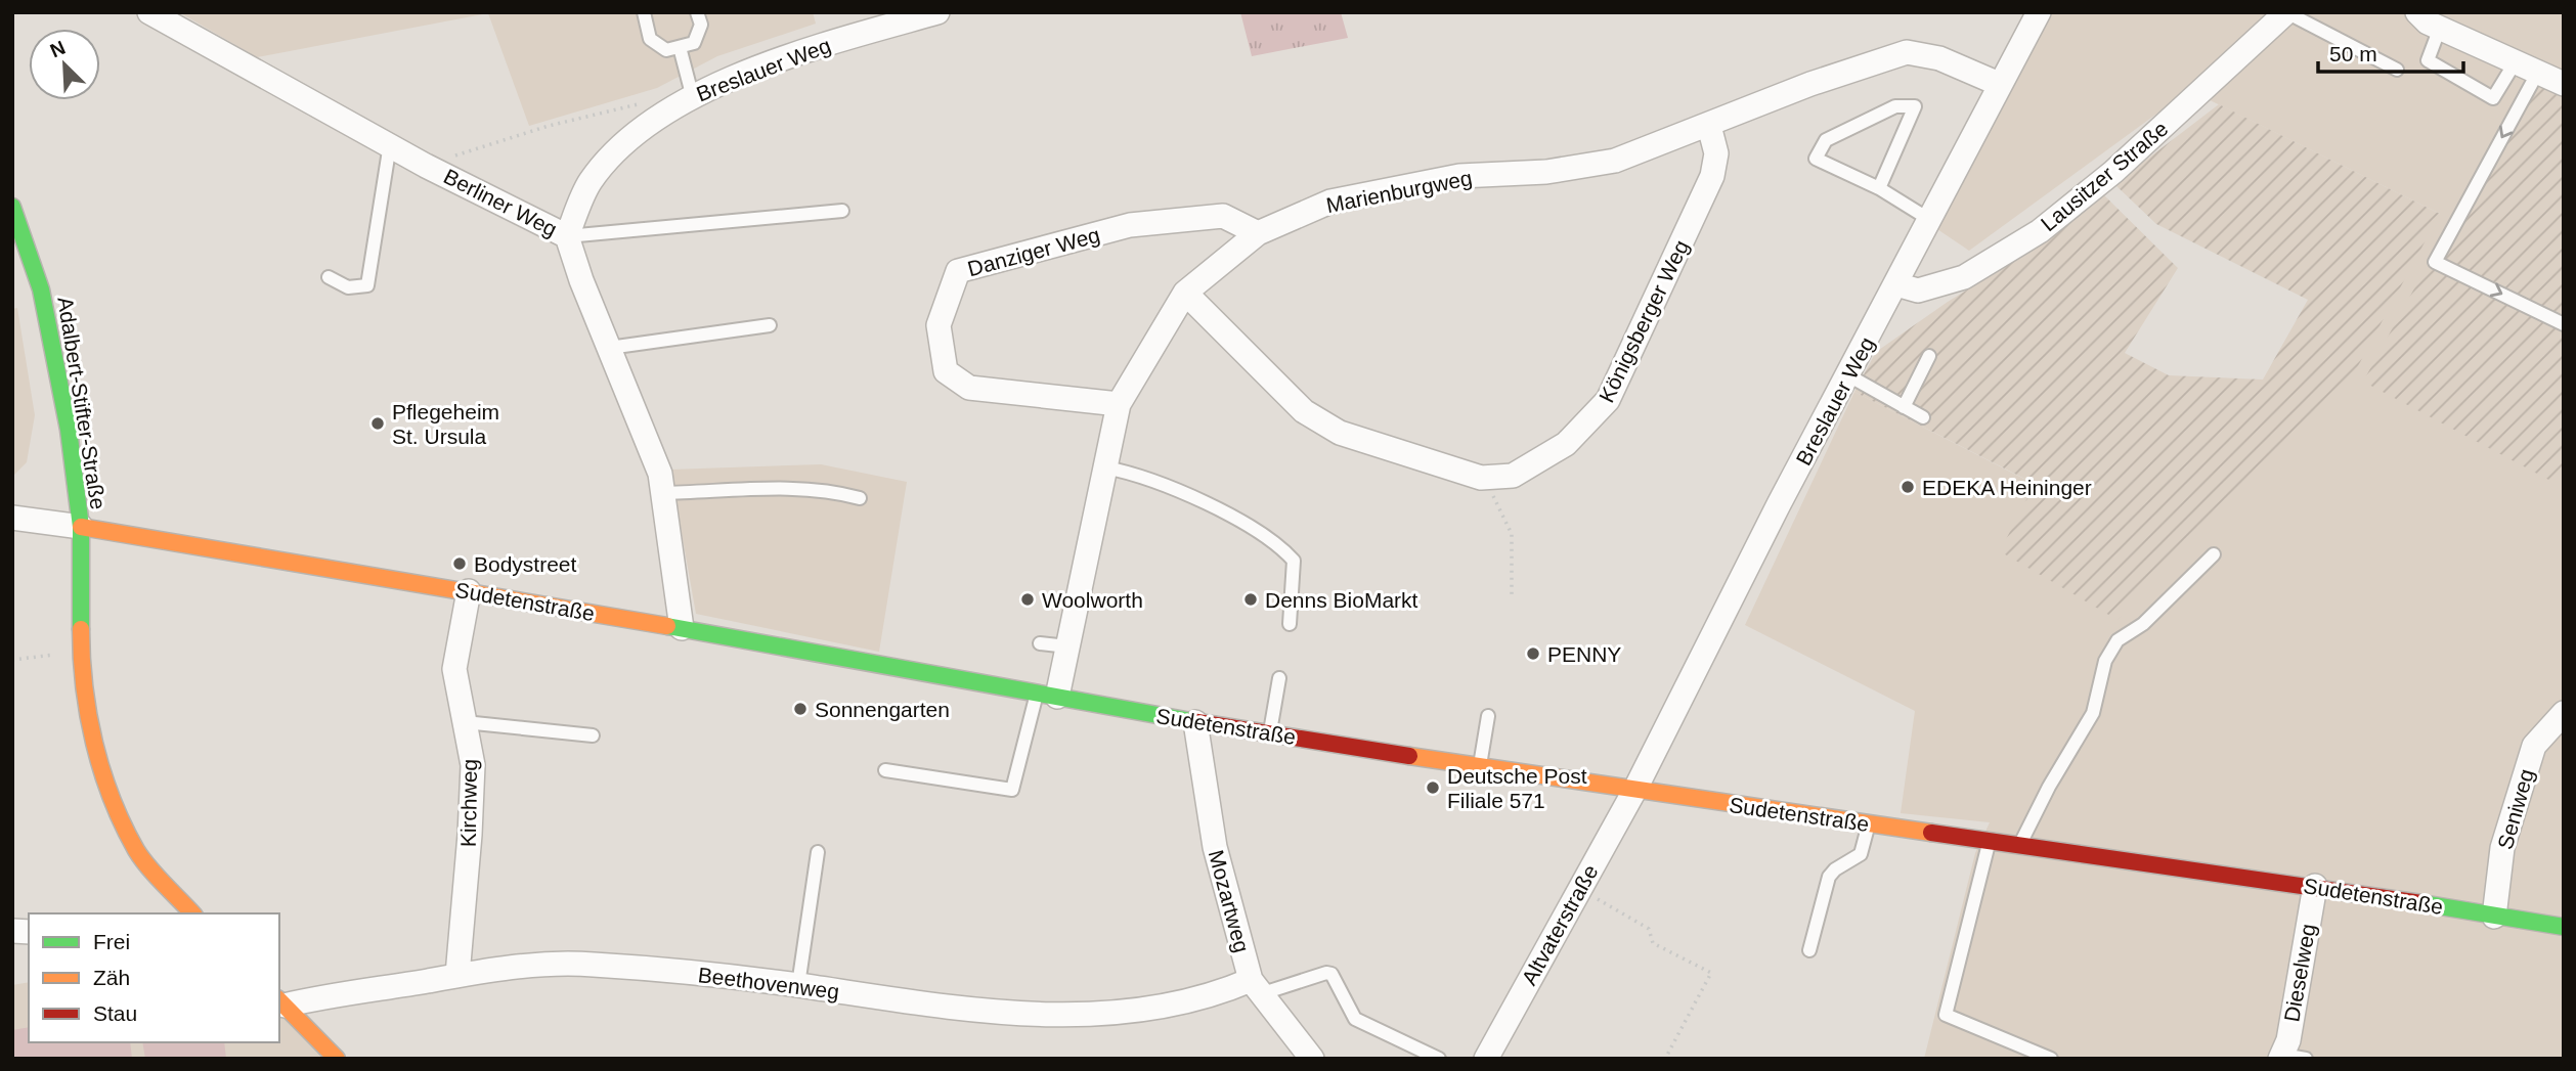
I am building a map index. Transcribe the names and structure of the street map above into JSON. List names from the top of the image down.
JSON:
{
  "streets": {
    "street": [
      "Breslauer Weg",
      "Lausitzer Straße",
      "Marienburgweg",
      "Berliner Weg",
      "Danziger Weg",
      "Königsberger Weg",
      "Adalbert-Stifter-Straße",
      "Sudetenstraße",
      "Kirchweg",
      "Seniweg",
      "Mozartweg",
      "Altvaterstraße",
      "Dieselweg",
      "Beethovenweg"
    ]
  },
  "crossings": [
    ["Breslauer Weg", "Lausitzer Straße"],
    ["Breslauer Weg", "Marienburgweg"],
    ["Breslauer Weg", "Berliner Weg"],
    ["Breslauer Weg", "Sudetenstraße"],
    ["Breslauer Weg", "Altvaterstraße"],
    ["Marienburgweg", "Danziger Weg"],
    ["Marienburgweg", "Königsberger Weg"],
    ["Marienburgweg", "Sudetenstraße"],
    ["Berliner Weg", "Sudetenstraße"],
    ["Adalbert-Stifter-Straße", "Sudetenstraße"],
    ["Sudetenstraße", "Kirchweg"],
    ["Sudetenstraße", "Seniweg"],
    ["Sudetenstraße", "Mozartweg"],
    ["Sudetenstraße", "Altvaterstraße"],
    ["Sudetenstraße", "Dieselweg"],
    ["Kirchweg", "Beethovenweg"],
    ["Mozartweg", "Beethovenweg"]
  ],
  "places": [
    "Pflegeheim St. Ursula",
    "EDEKA Heininger",
    "Bodystreet",
    "Woolworth",
    "Denns BioMarkt",
    "PENNY",
    "Sonnengarten",
    "Deutsche Post Filiale 571"
  ],
  "legend": ["Frei", "Zäh", "Stau"],
  "scale_bar": "50 m",
  "north": "top left"
}
